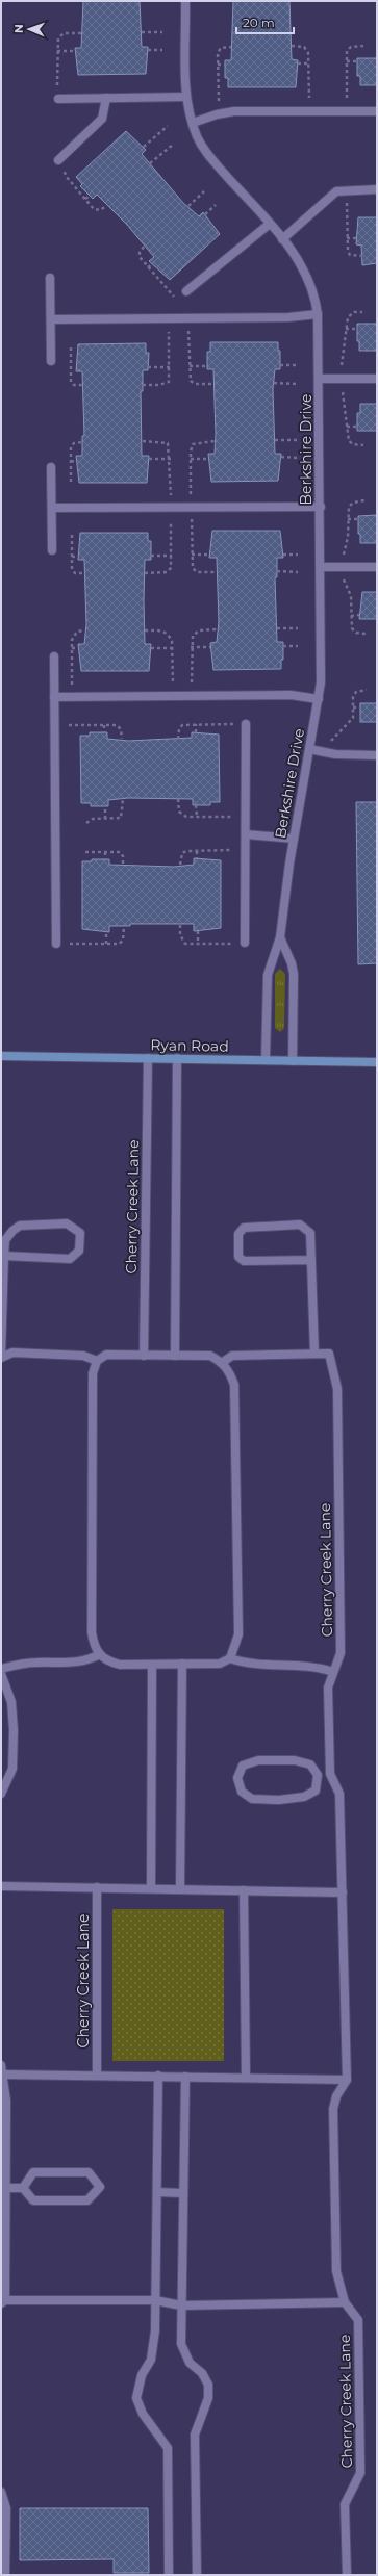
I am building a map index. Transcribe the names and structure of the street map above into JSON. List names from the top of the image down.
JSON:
{
  "streets": {
    "main road": ["Ryan Road"],
    "street": ["Berkshire Drive", "Cherry Creek Lane"]
  },
  "crossings": [
    ["Berkshire Drive", "Ryan Road"],
    ["Ryan Road", "Cherry Creek Lane"]
  ],
  "scale_bar": "20 m",
  "north": "left"
}
